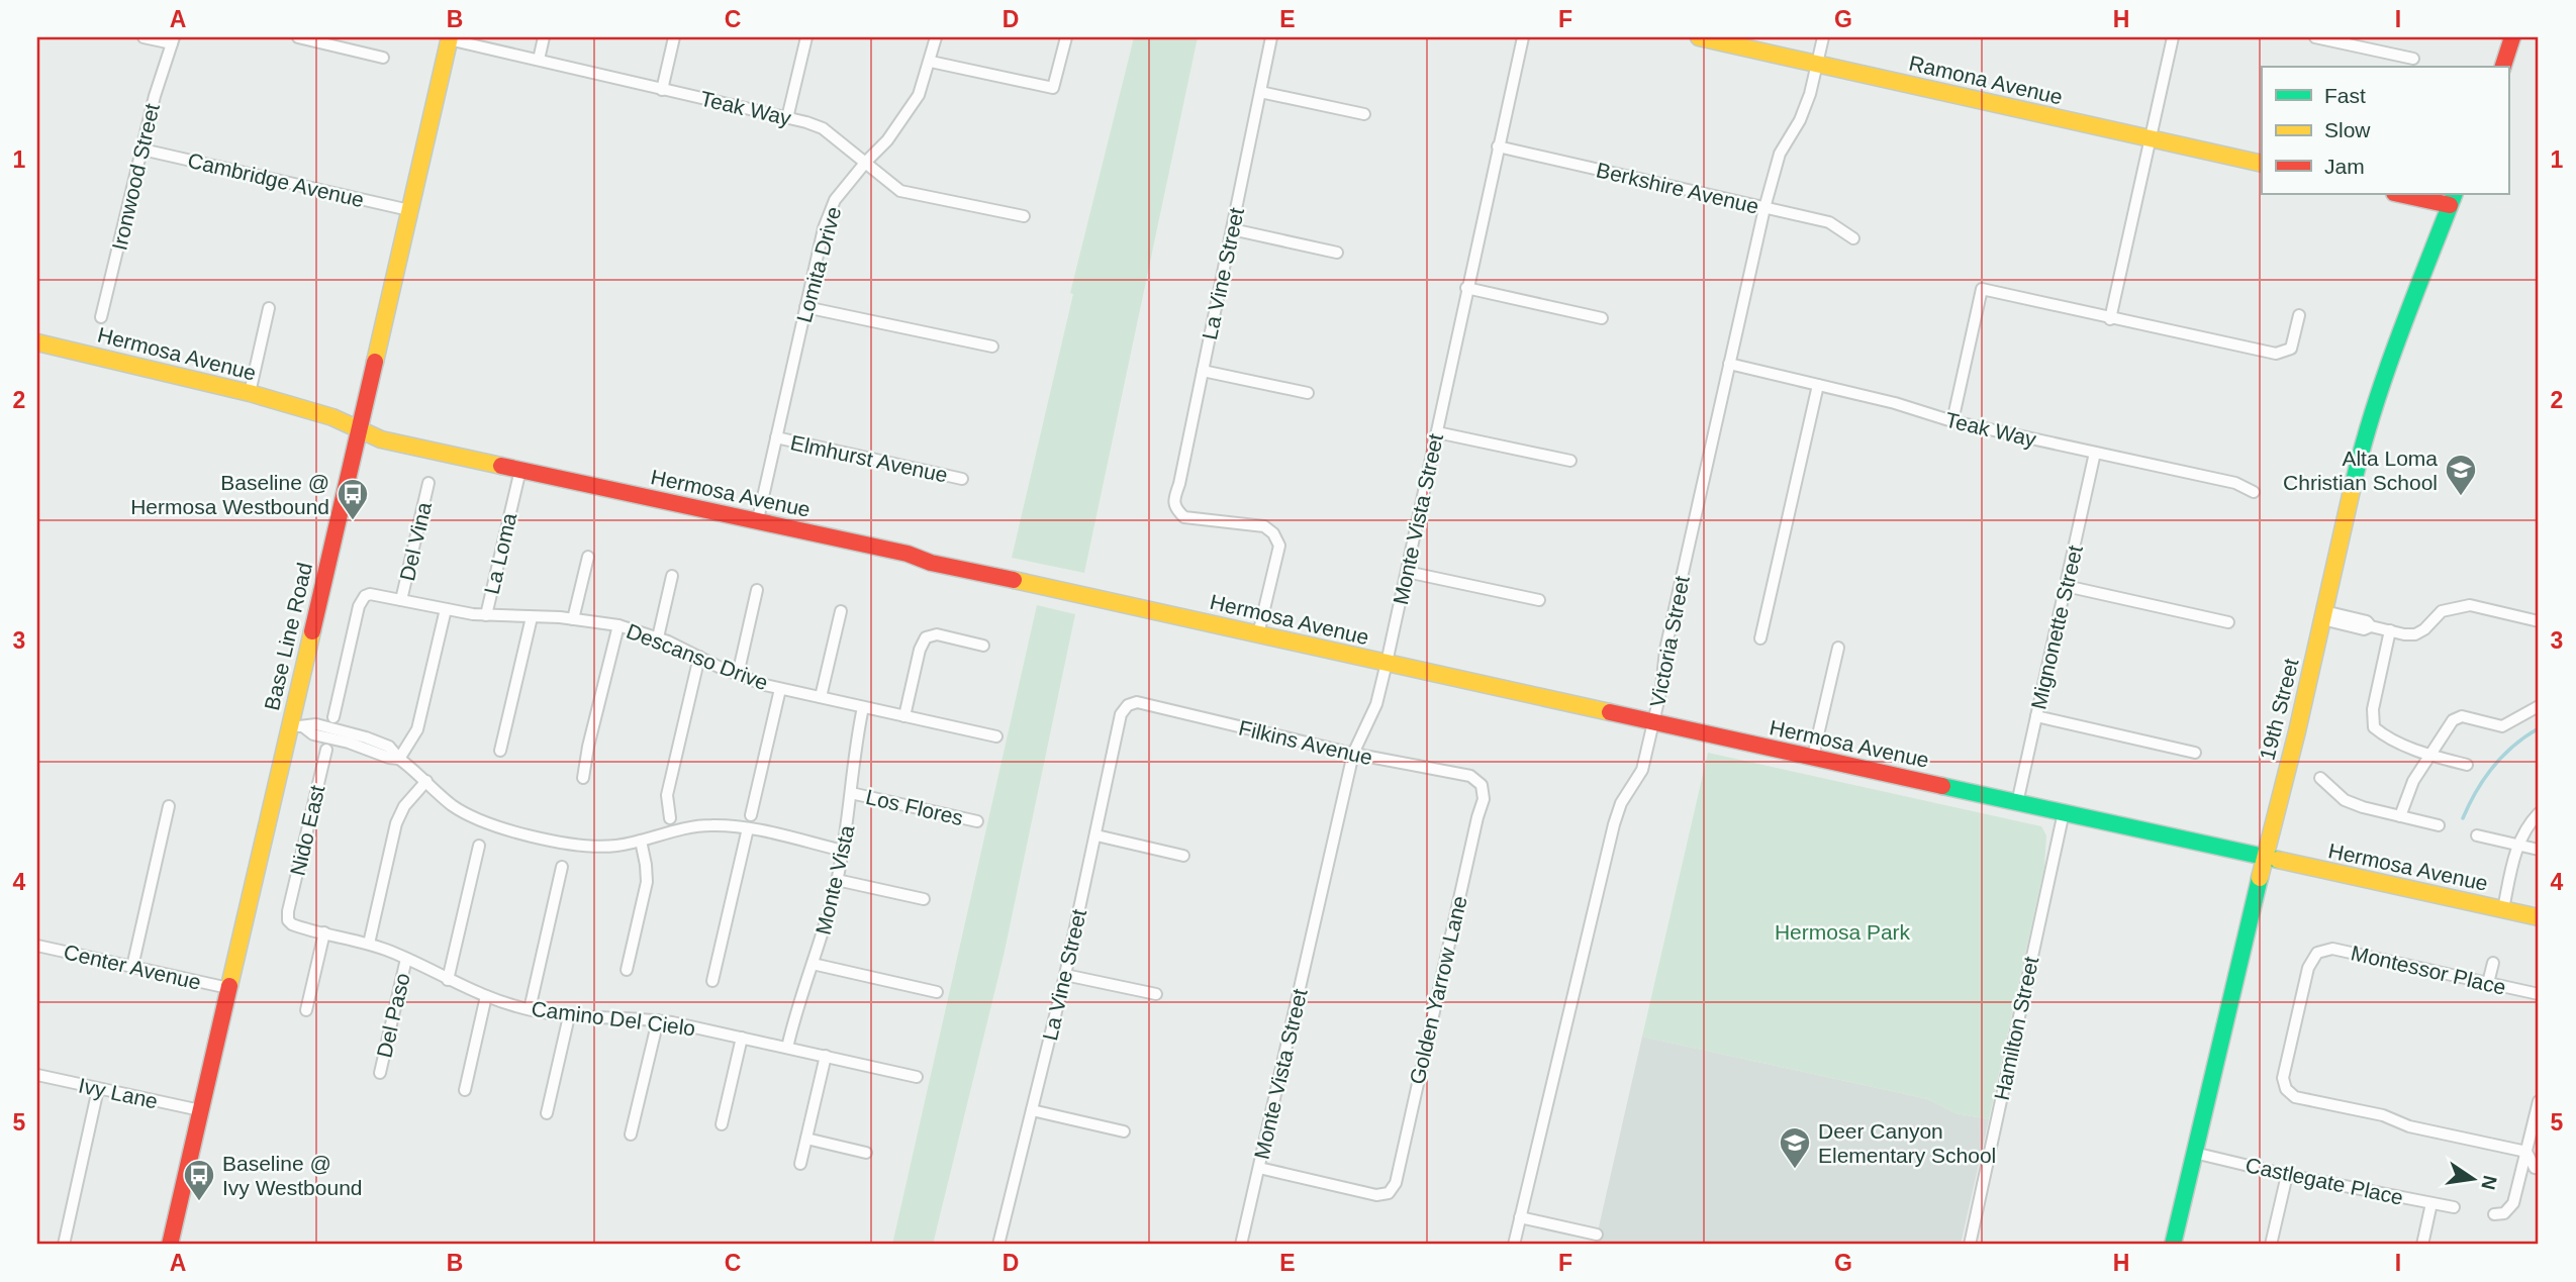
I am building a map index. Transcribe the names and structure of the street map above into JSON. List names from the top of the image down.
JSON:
{
  "streets": {
    "street": [
      "Ramona Avenue",
      "Teak Way",
      "Ironwood Street",
      "Cambridge Avenue",
      "Berkshire Avenue",
      "Lomita Drive",
      "La Vine Street",
      "Hermosa Avenue",
      "Elmhurst Avenue",
      "Monte Vista Street",
      "Del Vina",
      "La Loma",
      "Mignonette Street",
      "Base Line Road",
      "Victoria Street",
      "Descanso Drive",
      "19th Street",
      "Filkins Avenue",
      "Los Flores",
      "Nido East",
      "Monte Vista",
      "Center Avenue",
      "Montessor Place",
      "Golden Yarrow Lane",
      "Del Paso",
      "Camino Del Cielo",
      "Hamilton Street",
      "Ivy Lane",
      "Castlegate Place"
    ]
  },
  "crossings": [
    ["Ramona Avenue", "Victoria Street"],
    ["Teak Way", "Lomita Drive"],
    ["Teak Way", "Mignonette Street"],
    ["Teak Way", "Base Line Road"],
    ["Teak Way", "Victoria Street"],
    ["Ironwood Street", "Cambridge Avenue"],
    ["Cambridge Avenue", "Base Line Road"],
    ["Berkshire Avenue", "Monte Vista Street"],
    ["Berkshire Avenue", "Victoria Street"],
    ["Lomita Drive", "Hermosa Avenue"],
    ["Lomita Drive", "Elmhurst Avenue"],
    ["La Vine Street", "Hermosa Avenue"],
    ["La Vine Street", "Filkins Avenue"],
    ["Hermosa Avenue", "Monte Vista Street"],
    ["Hermosa Avenue", "La Loma"],
    ["Hermosa Avenue", "Mignonette Street"],
    ["Hermosa Avenue", "Base Line Road"],
    ["Hermosa Avenue", "Victoria Street"],
    ["Hermosa Avenue", "19th Street"],
    ["Hermosa Avenue", "Hamilton Street"],
    ["Monte Vista Street", "Filkins Avenue"],
    ["Monte Vista Street", "Golden Yarrow Lane"],
    ["Del Vina", "Descanso Drive"],
    ["La Loma", "Descanso Drive"],
    ["Base Line Road", "Center Avenue"],
    ["Base Line Road", "Ivy Lane"],
    ["Descanso Drive", "Monte Vista"],
    ["19th Street", "Castlegate Place"],
    ["Filkins Avenue", "Golden Yarrow Lane"],
    ["Los Flores", "Monte Vista"],
    ["Nido East", "Camino Del Cielo"],
    ["Monte Vista", "Camino Del Cielo"],
    ["Del Paso", "Camino Del Cielo"]
  ],
  "parks": ["Hermosa Park"],
  "places": {
    "school or university": ["Alta Loma Christian School", "Deer Canyon Elementary School"],
    "bus stop": ["Baseline @ Hermosa Westbound", "Baseline @ Ivy Westbound"]
  },
  "legend": ["Fast", "Slow", "Jam"],
  "north": "right",
  "grid": {
    "columns": [
      "A",
      "B",
      "C",
      "D",
      "E",
      "F",
      "G",
      "H",
      "I"
    ],
    "rows": [
      "1",
      "2",
      "3",
      "4",
      "5"
    ]
  }
}
